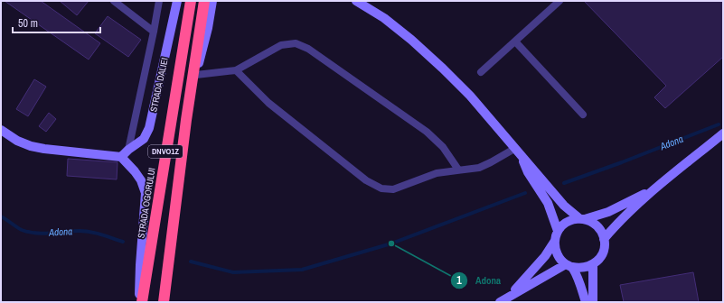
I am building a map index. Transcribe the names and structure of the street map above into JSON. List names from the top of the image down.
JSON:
{
  "streets": {
    "highway": ["DNVO1Z", "STRADA OGORULUI"],
    "street": ["STRADA DALIEI"]
  },
  "water": ["Adona"],
  "places": ["Adona"],
  "scale_bar": "50 m"
}
